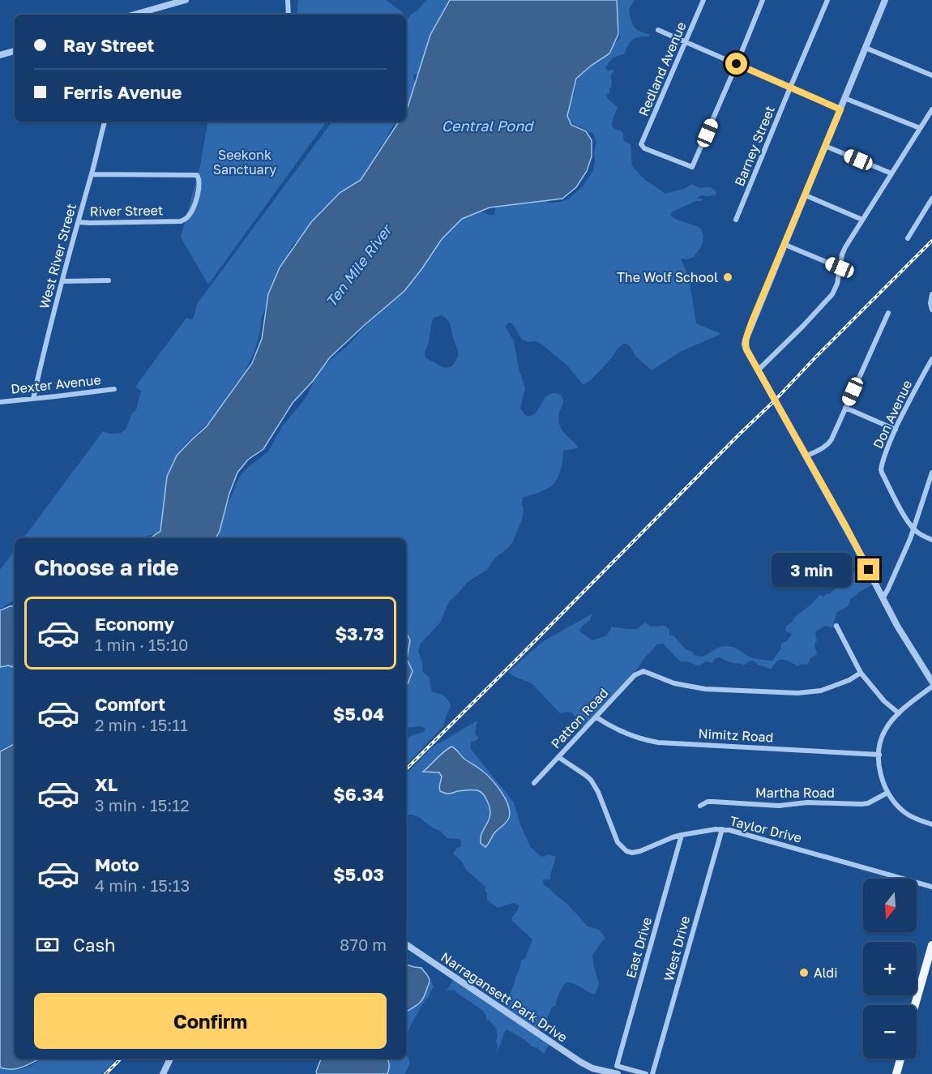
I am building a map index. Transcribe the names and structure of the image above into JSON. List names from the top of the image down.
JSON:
{
  "streets": {
    "street": [
      "Redland Avenue",
      "Barney Street",
      "River Street",
      "West River Street",
      "Dexter Avenue",
      "Don Avenue",
      "Patton Road",
      "Nimitz Road",
      "Martha Road",
      "Taylor Drive",
      "East Drive",
      "West Drive",
      "Narragansett Park Drive"
    ]
  },
  "crossings": [
    ["River Street", "West River Street"],
    ["West River Street", "Dexter Avenue"],
    ["Patton Road", "Nimitz Road"],
    ["Patton Road", "Taylor Drive"],
    ["Taylor Drive", "East Drive"],
    ["Taylor Drive", "West Drive"]
  ],
  "water": ["Central Pond", "Ten Mile River"],
  "parks": ["Seekonk Sanctuary"],
  "places": ["The Wolf School", "Aldi"],
  "north": "bottom",
  "page": {
    "banner": ["Ray Street", "Ferris Avenue"],
    "heading": "Choose a ride",
    "bubble": "3 min",
    "list": [
      {
        "name": "Economy",
        "note": "1 min · 15:10",
        "value": "$3.73"
      },
      {
        "name": "Comfort",
        "note": "2 min · 15:11",
        "value": "$5.04"
      },
      {
        "name": "XL",
        "note": "3 min · 15:12",
        "value": "$6.34"
      },
      {
        "name": "Moto",
        "note": "4 min · 15:13",
        "value": "$5.03"
      }
    ],
    "map_buttons": ["+", "−"],
    "pay": ["Cash", "870 m"],
    "buttons": "Confirm"
  }
}
